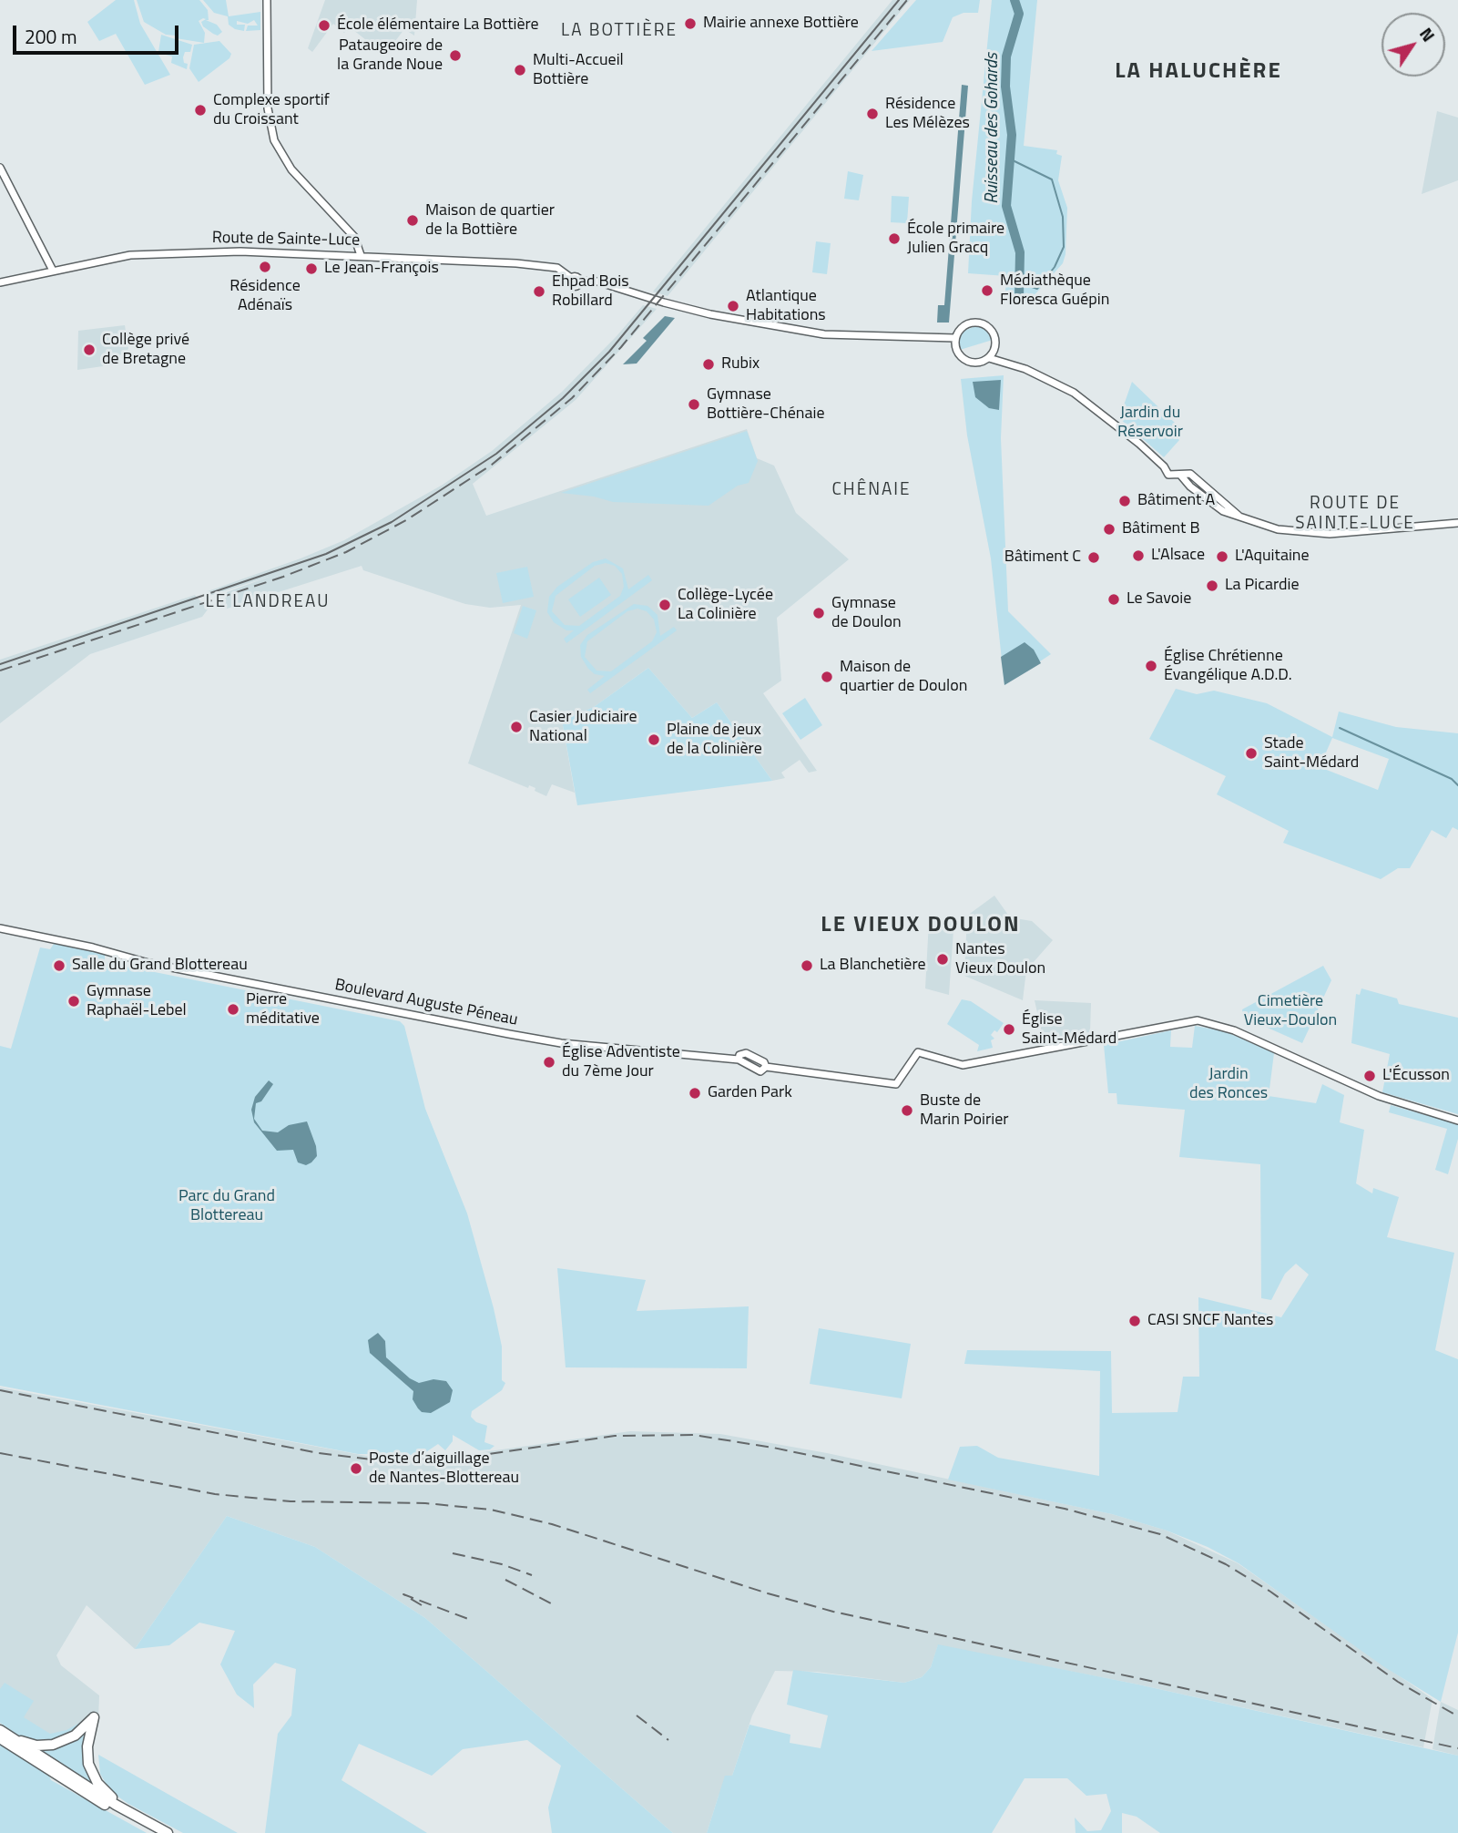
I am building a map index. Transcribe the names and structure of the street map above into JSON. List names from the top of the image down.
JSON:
{
  "streets": {
    "street": ["Route de Sainte-Luce", "Boulevard Auguste Péneau"]
  },
  "districts": [
    "LA BOTTIÈRE",
    "LA HALUCHÈRE",
    "CHÊNAIE",
    "ROUTE DE SAINTE-LUCE",
    "LE LANDREAU",
    "LE VIEUX DOULON"
  ],
  "water": ["Ruisseau des Gohards"],
  "parks": [
    "Jardin du Réservoir",
    "Cimetière Vieux-Doulon",
    "Jardin des Ronces",
    "Parc du Grand Blottereau"
  ],
  "places": [
    "Mairie annexe Bottière",
    "École élémentaire La Bottière",
    "Pataugeoire de la Grande Noue",
    "Multi-Accueil Bottière",
    "Complexe sportif du Croissant",
    "Résidence Les Mélèzes",
    "Maison de quartier de la Bottière",
    "École primaire Julien Gracq",
    "Résidence Adénaïs",
    "Le Jean-François",
    "Médiathèque Floresca Guépin",
    "Ehpad Bois Robillard",
    "Atlantique Habitations",
    "Collège privé de Bretagne",
    "Rubix",
    "Gymnase Bottière-Chénaie",
    "Bâtiment A",
    "Bâtiment B",
    "L'Alsace",
    "L'Aquitaine",
    "Bâtiment C",
    "La Picardie",
    "Le Savoie",
    "Collège-Lycée La Colinière",
    "Gymnase de Doulon",
    "Église Chrétienne Évangélique A.D.D.",
    "Maison de quartier de Doulon",
    "Casier Judiciaire National",
    "Plaine de jeux de la Colinière",
    "Stade Saint-Médard",
    "Nantes Vieux Doulon",
    "Salle du Grand Blottereau",
    "La Blanchetière",
    "Gymnase Raphaël-Lebel",
    "Pierre méditative",
    "Église Saint-Médard",
    "Église Adventiste du 7ème Jour",
    "L'Écusson",
    "Garden Park",
    "Buste de Marin Poirier",
    "CASI SNCF Nantes",
    "Poste d’aiguillage de Nantes-Blottereau"
  ],
  "scale_bar": "200 m",
  "north": "top right"
}
